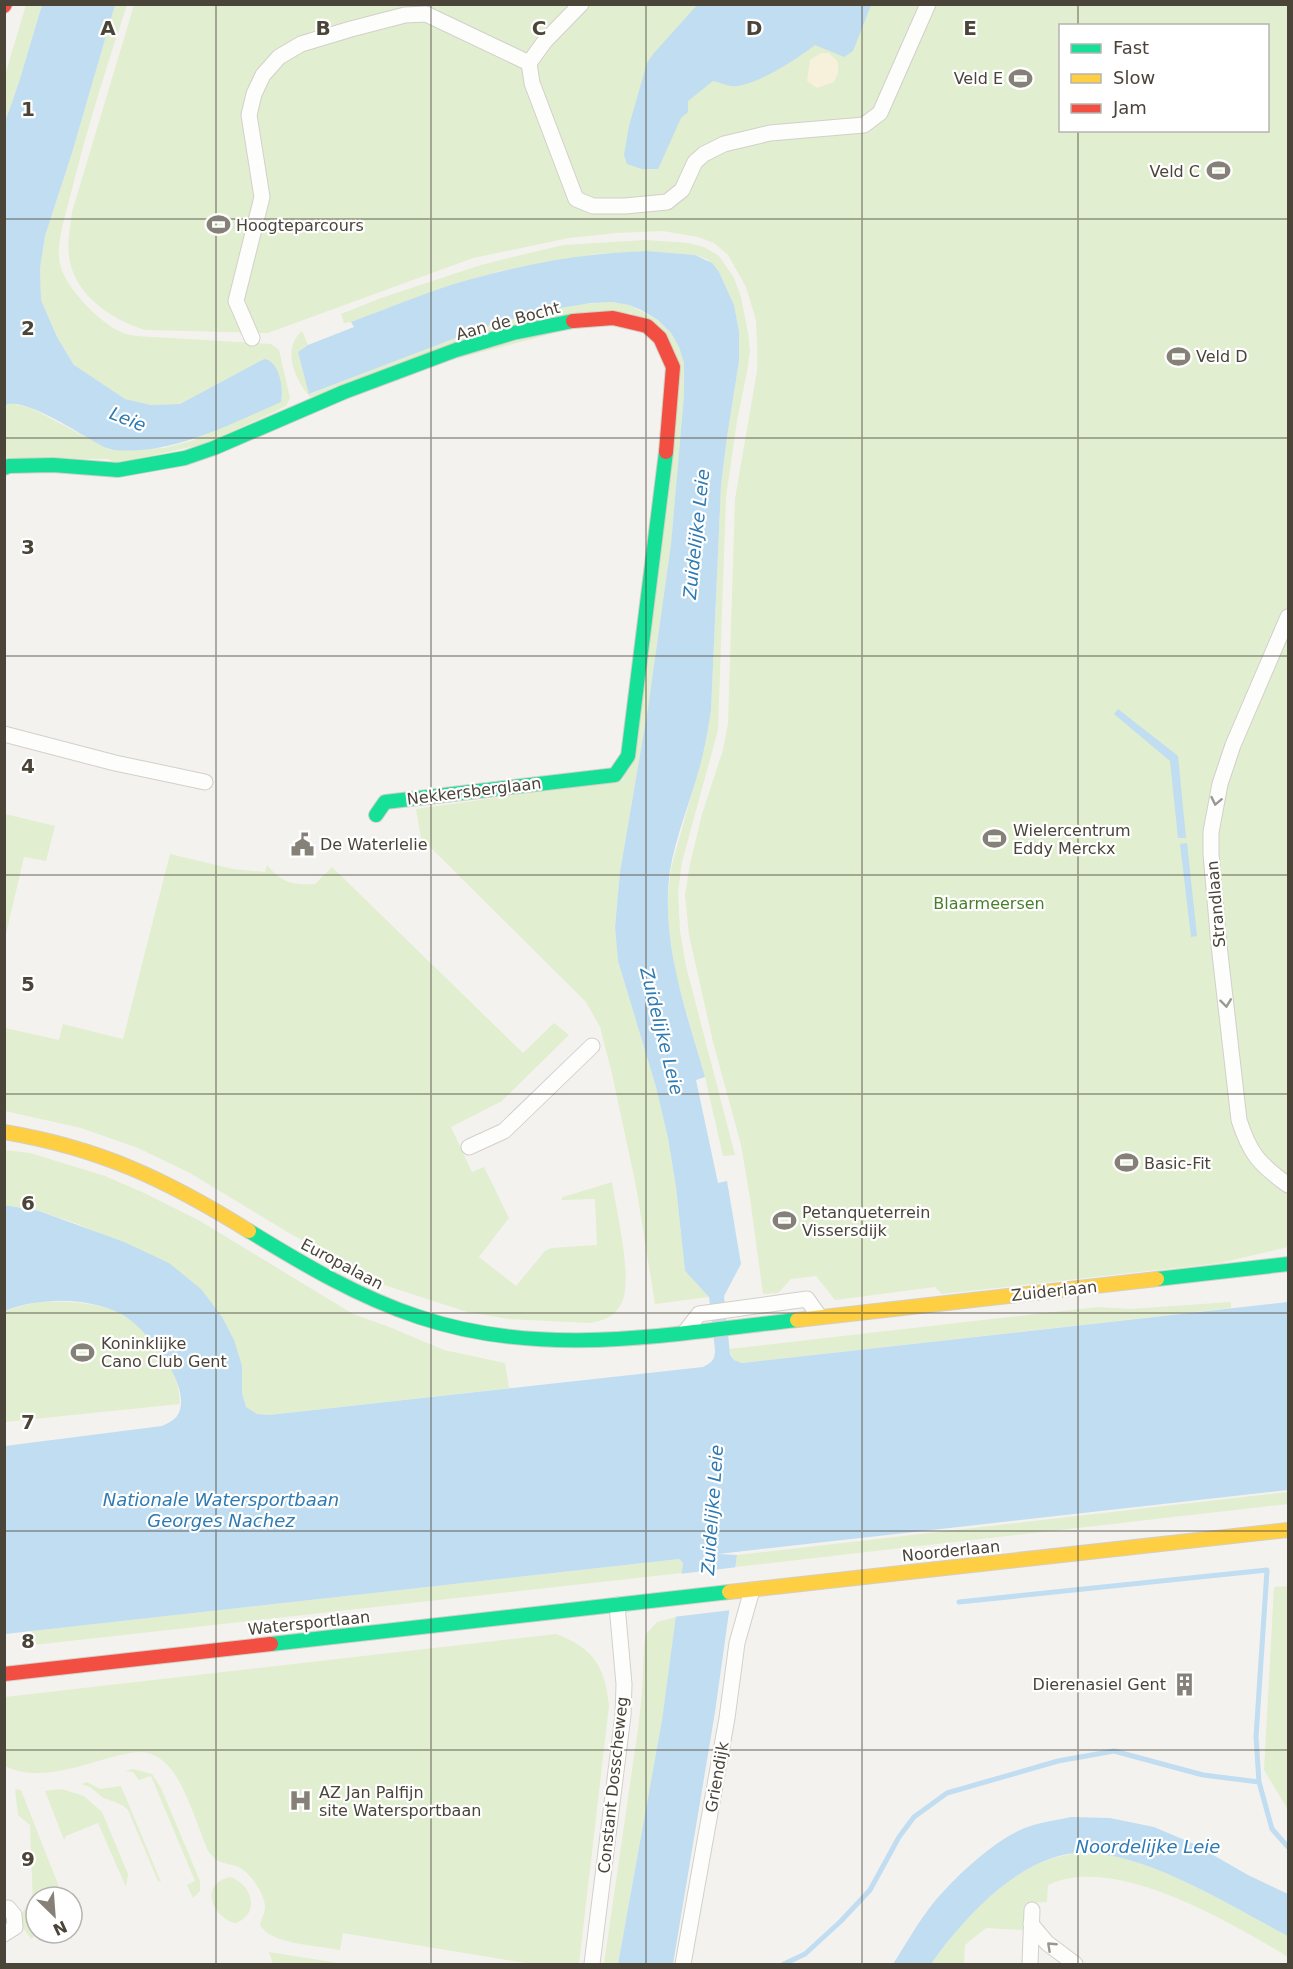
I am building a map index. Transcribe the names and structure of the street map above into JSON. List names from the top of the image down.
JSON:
{
  "streets": {
    "street": [
      "Aan de Bocht",
      "Nekkersberglaan",
      "Strandlaan",
      "Europalaan",
      "Zuiderlaan",
      "Noorderlaan",
      "Watersportlaan",
      "Griendijk",
      "Constant Dosscheweg"
    ]
  },
  "crossings": [
    ["Aan de Bocht", "Nekkersberglaan"],
    ["Europalaan", "Zuiderlaan"],
    ["Noorderlaan", "Watersportlaan"],
    ["Noorderlaan", "Griendijk"],
    ["Noorderlaan", "Constant Dosscheweg"],
    ["Watersportlaan", "Constant Dosscheweg"]
  ],
  "one_way": ["Strandlaan"],
  "water": [
    "Leie",
    "Zuidelijke Leie",
    "Nationale Watersportbaan Georges Nachez",
    "Noordelijke Leie"
  ],
  "parks": ["Blaarmeersen"],
  "places": {
    "sports": [
      "Veld E",
      "Veld C",
      "Hoogteparcours",
      "Veld D",
      "Wielercentrum Eddy Merckx",
      "Basic-Fit",
      "Petanqueterrein Vissersdijk",
      "Koninklijke Cano Club Gent"
    ],
    "public building": ["De Waterlelie"],
    "building": ["Dierenasiel Gent"],
    "hospital": ["AZ Jan Palfijn site Watersportbaan"]
  },
  "legend": ["Fast", "Slow", "Jam"],
  "north": "bottom right",
  "grid": {
    "columns": [
      "A",
      "B",
      "C",
      "D",
      "E"
    ],
    "rows": [
      "1",
      "2",
      "3",
      "4",
      "5",
      "6",
      "7",
      "8",
      "9"
    ]
  }
}
